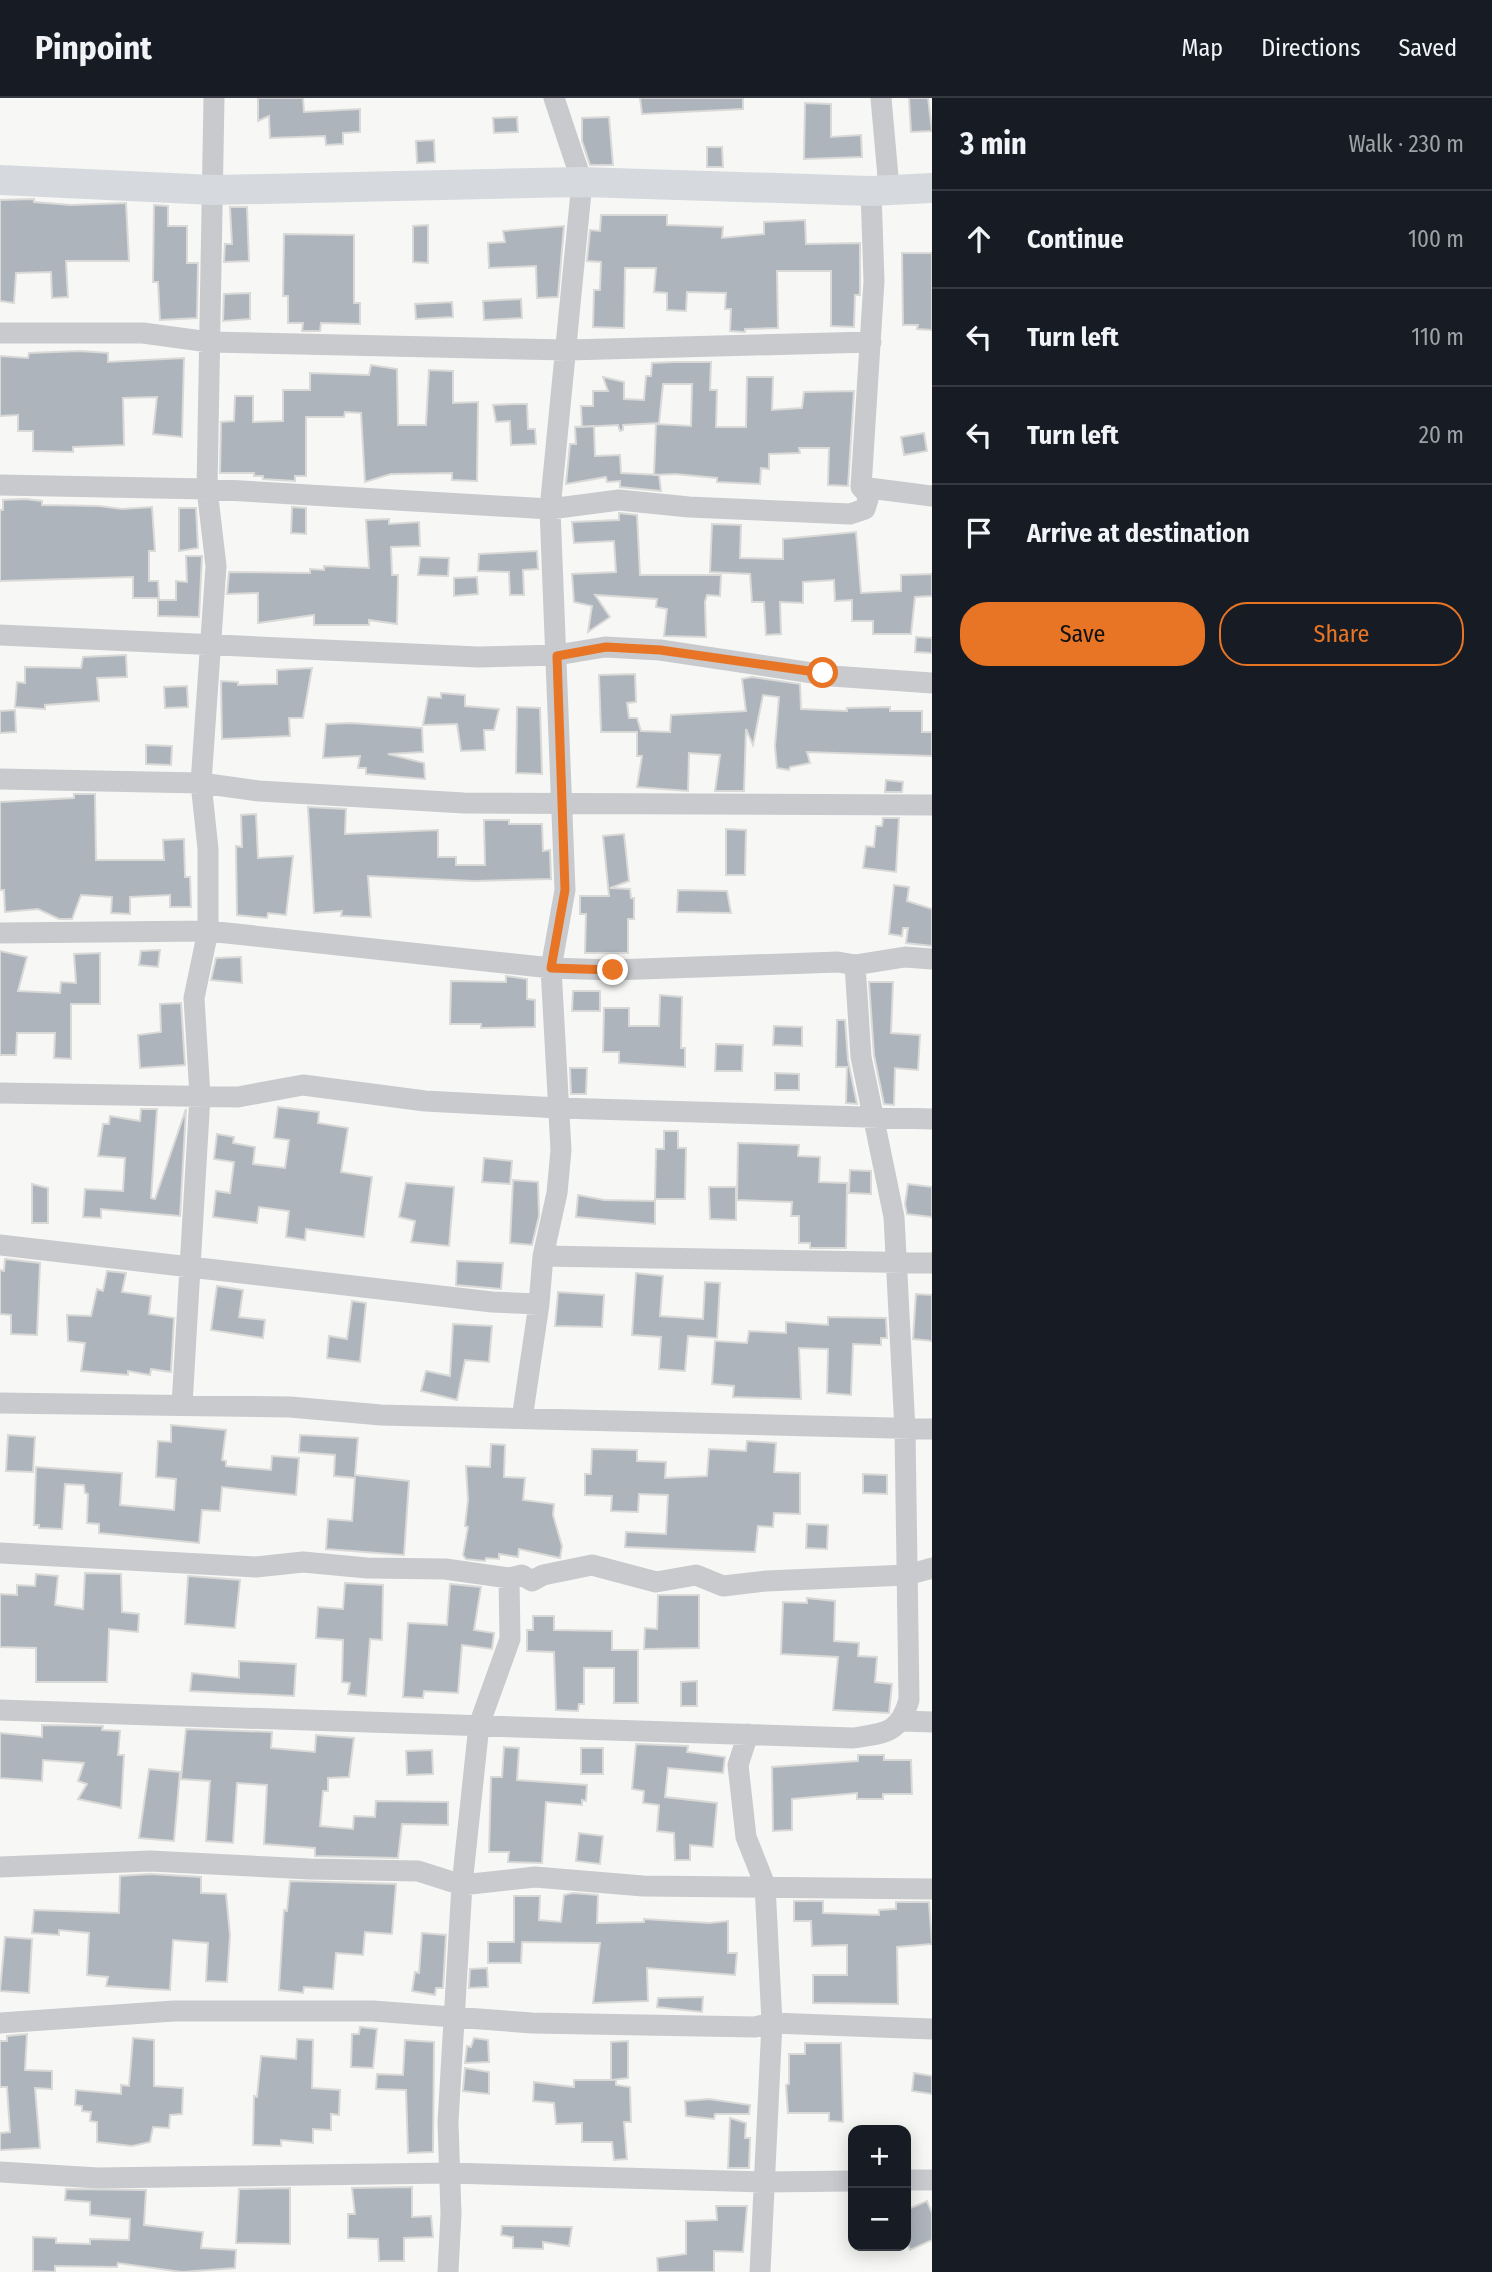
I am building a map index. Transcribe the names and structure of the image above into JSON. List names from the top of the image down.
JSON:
{
  "page": {
    "header": "Pinpoint",
    "nav": ["Map", "Directions", "Saved"],
    "heading": ["3 min", "Walk · 230 m"],
    "list": [
      ["Continue", "100 m"],
      ["Turn left", "110 m"],
      ["Turn left", "20 m"],
      "Arrive at destination"
    ],
    "buttons": ["Save", "Share"],
    "map_buttons": ["+", "−"]
  }
}
